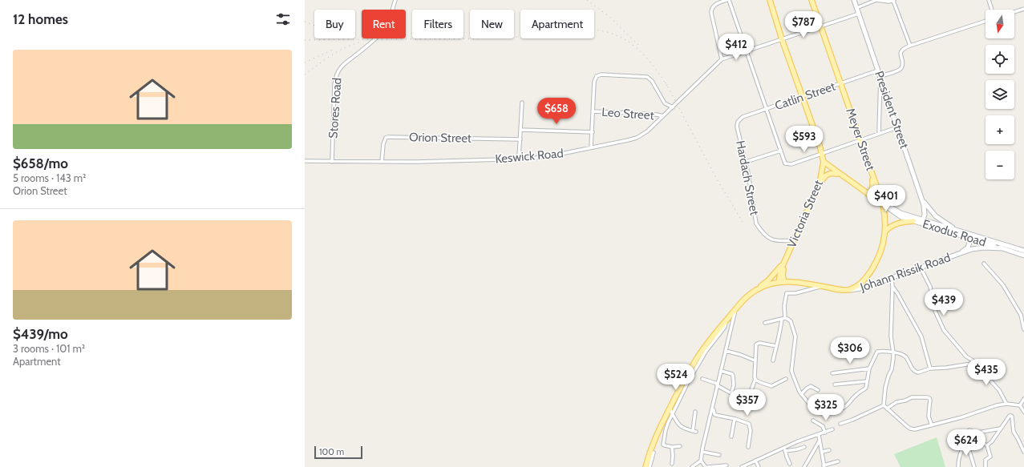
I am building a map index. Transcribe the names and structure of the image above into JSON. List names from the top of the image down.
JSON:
{
  "streets": {
    "main road": [
      "Meyer Street",
      "Victoria Street",
      "Exodus Road",
      "Johann Rissik Road"
    ],
    "street": [
      "Catlin Street",
      "Stores Road",
      "President Street",
      "Leo Street",
      "Orion Street",
      "Keswick Road",
      "Hardach Street"
    ]
  },
  "crossings": [
    ["Catlin Street", "President Street"],
    ["Catlin Street", "Meyer Street"],
    ["Catlin Street", "Hardach Street"],
    ["Catlin Street", "Victoria Street"],
    ["Stores Road", "Keswick Road"],
    ["President Street", "Exodus Road"],
    ["Leo Street", "Keswick Road"],
    ["Orion Street", "Keswick Road"],
    ["Meyer Street", "Exodus Road"],
    ["Meyer Street", "Johann Rissik Road"],
    ["Hardach Street", "Victoria Street"],
    ["Victoria Street", "Exodus Road"],
    ["Victoria Street", "Johann Rissik Road"],
    ["Exodus Road", "Johann Rissik Road"]
  ],
  "scale_bar": "100 m",
  "north": "bottom",
  "page": {
    "heading": "12 homes",
    "map_buttons": ["+", "−"],
    "chip": [
      "Buy",
      "Rent",
      "Filters",
      "New",
      "Apartment"
    ],
    "price": [
      "$787",
      "$412",
      "$658",
      "$593",
      "$401",
      "$439",
      "$306",
      "$435",
      "$524",
      "$357",
      "$325",
      "$624"
    ],
    "list": [
      {
        "name": "$658/mo",
        "note": "5 rooms · 143 m² · Orion Street"
      },
      {
        "name": "$439/mo",
        "note": "3 rooms · 101 m² · Apartment"
      }
    ],
    "scale": "100 m"
  }
}
